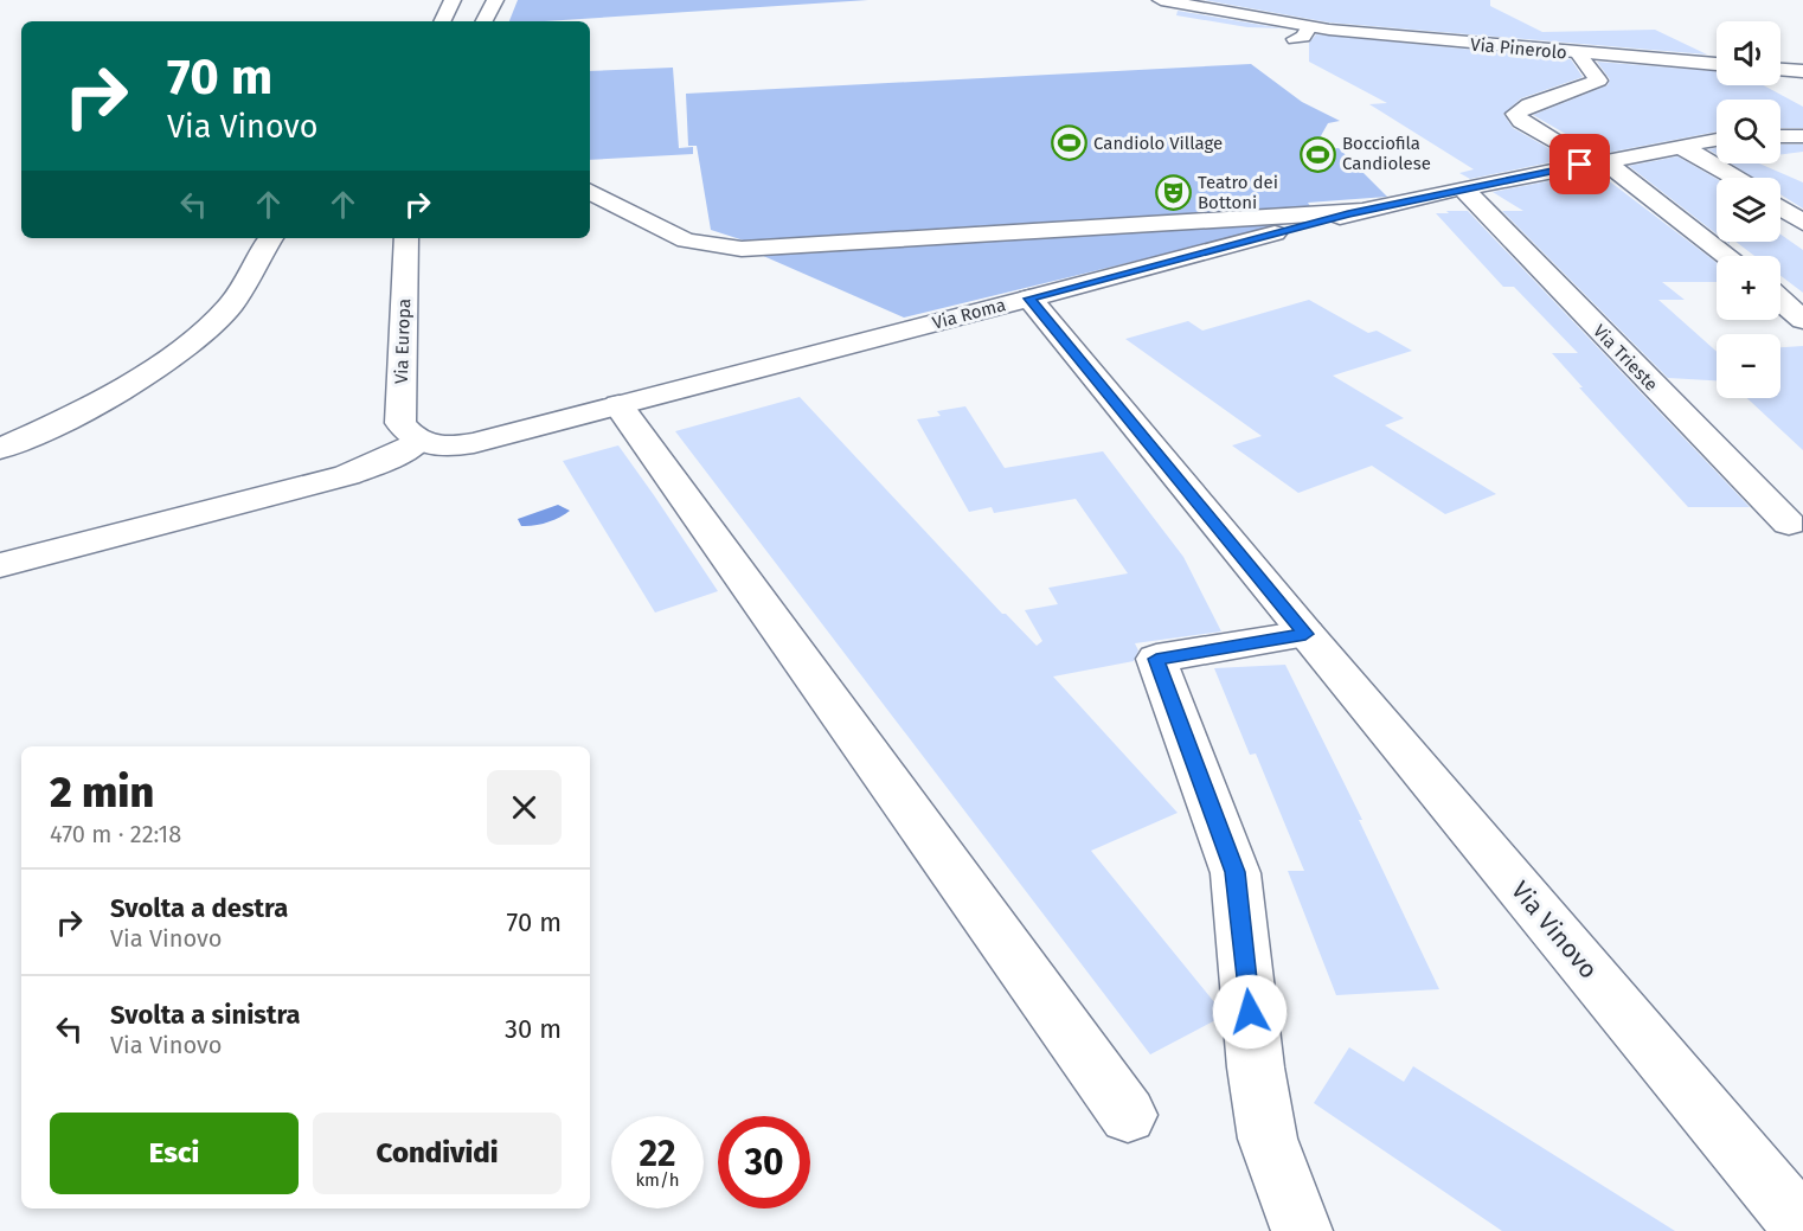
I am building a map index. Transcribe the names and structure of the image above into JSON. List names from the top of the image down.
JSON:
{
  "streets": {
    "street": [
      "Via Pinerolo",
      "Via Roma",
      "Via Europa",
      "Via Trieste",
      "Via Vinovo"
    ]
  },
  "crossings": [
    ["Via Roma", "Via Europa"],
    ["Via Roma", "Via Trieste"],
    ["Via Roma", "Via Vinovo"]
  ],
  "places": {
    "sports": ["Candiolo Village", "Bocciofila Candiolese"],
    "theatre": ["Teatro dei Bottoni"]
  },
  "page": {
    "map_buttons": ["+", "−"],
    "turn": ["70 m", "Via Vinovo"],
    "heading": ["2 min", "470 m · 22:18"],
    "list": [
      {
        "name": "Svolta a destra",
        "note": "Via Vinovo",
        "value": "70 m"
      },
      {
        "name": "Svolta a sinistra",
        "note": "Via Vinovo",
        "value": "30 m"
      }
    ],
    "buttons": ["Esci", "Condividi"],
    "speed": "22 km/h",
    "limit": "30"
  }
}
